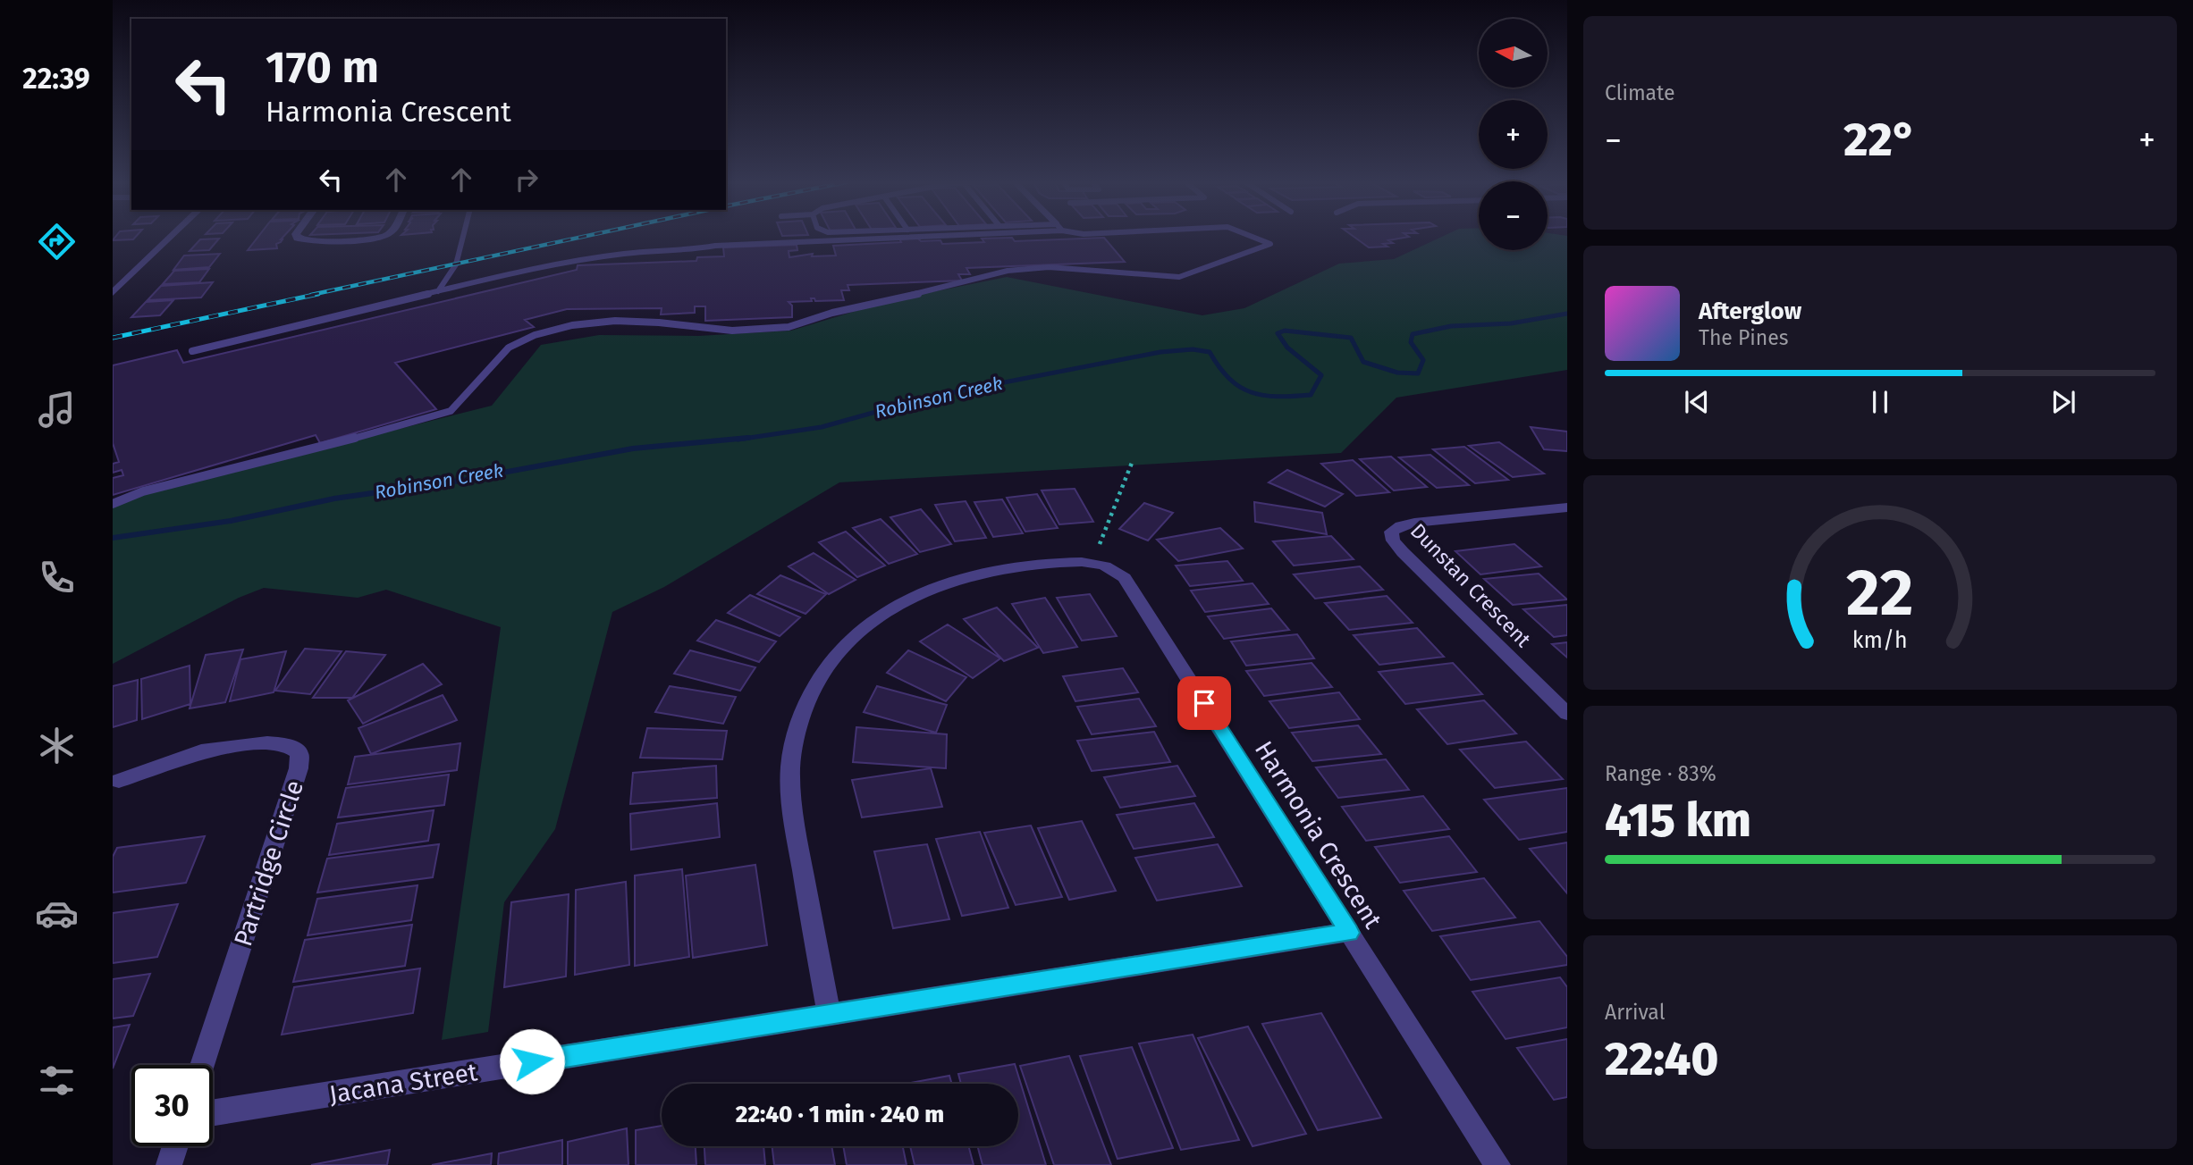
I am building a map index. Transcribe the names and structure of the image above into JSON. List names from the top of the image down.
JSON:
{
  "streets": {
    "street": [
      "Dunstan Crescent",
      "Harmonia Crescent",
      "Partridge Circle",
      "Jacana Street"
    ]
  },
  "crossings": [
    ["Harmonia Crescent", "Jacana Street"]
  ],
  "water": ["Robinson Creek"],
  "north": "left",
  "page": {
    "tabs": "22:39",
    "tile": [
      "Climate",
      ["Range · 83%", "415 km"],
      ["Arrival", "22:40"]
    ],
    "map_buttons": ["+", "−"],
    "turn": ["170 m", "Harmonia Crescent"],
    "heat": ["−", "22°", "+"],
    "song": ["Afterglow", "The Pines"],
    "limit": "30",
    "trip": "22:40 · 1 min · 240 m",
    "gauge": ["22", "km/h"]
  }
}
